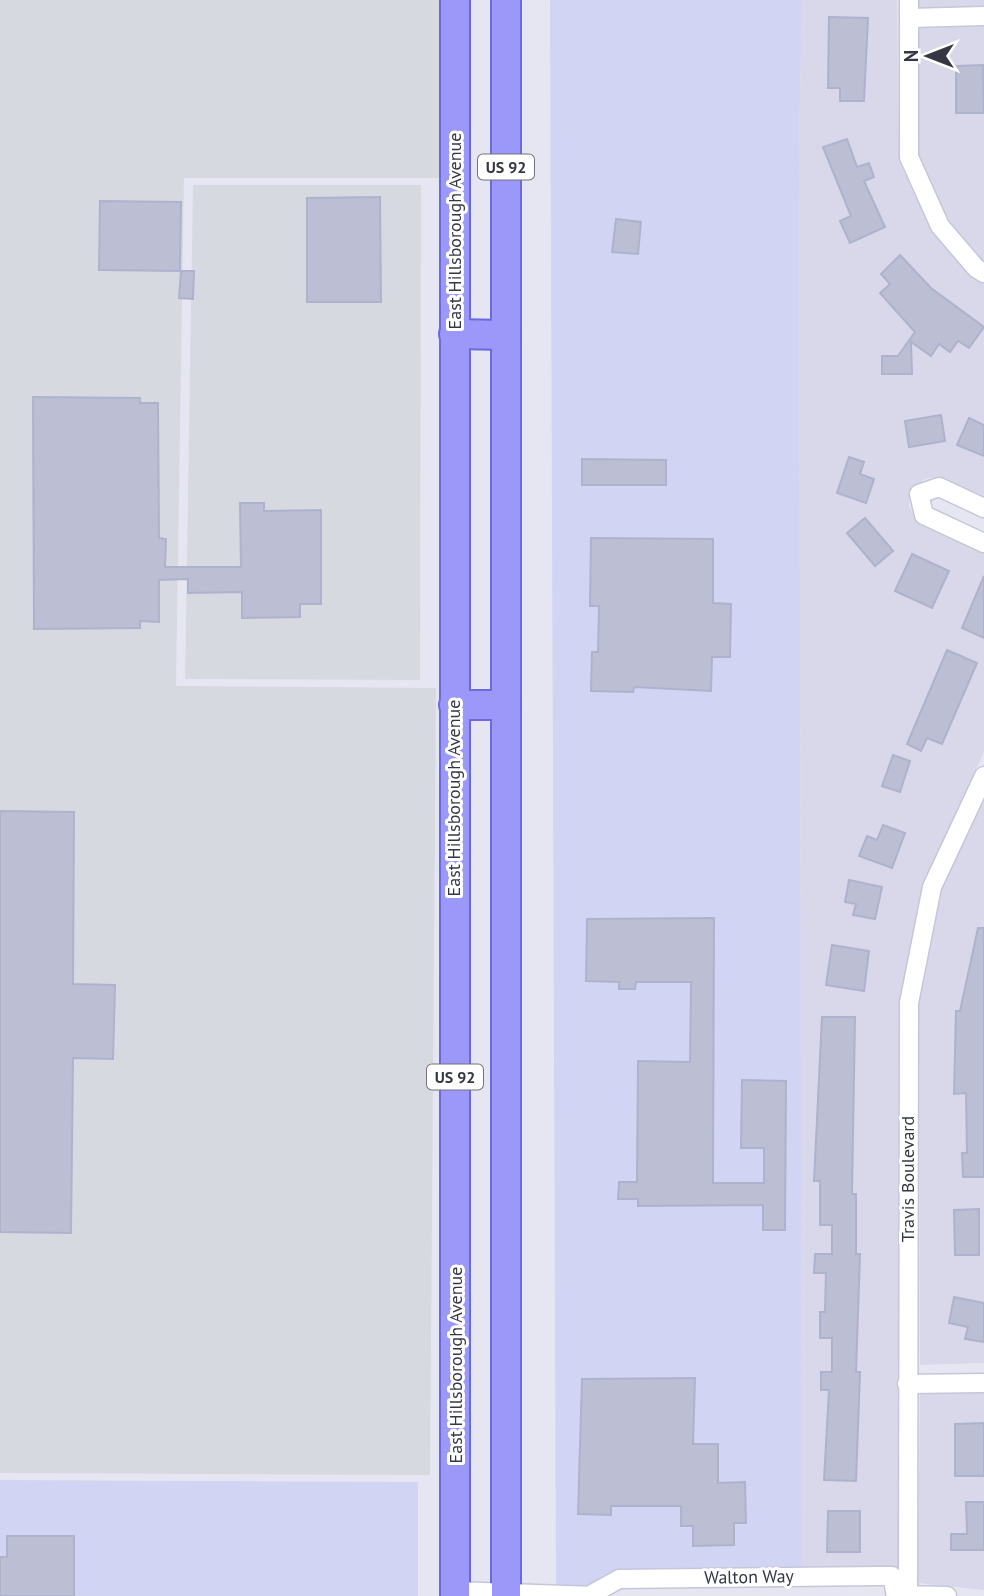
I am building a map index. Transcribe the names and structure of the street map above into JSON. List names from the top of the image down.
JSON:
{
  "streets": {
    "main road": ["US 92", "East Hillsborough Avenue"],
    "street": ["Travis Boulevard", "Walton Way"]
  },
  "crossings": [
    ["US 92", "Walton Way"],
    ["East Hillsborough Avenue", "Walton Way"],
    ["Travis Boulevard", "Walton Way"]
  ],
  "north": "left"
}
